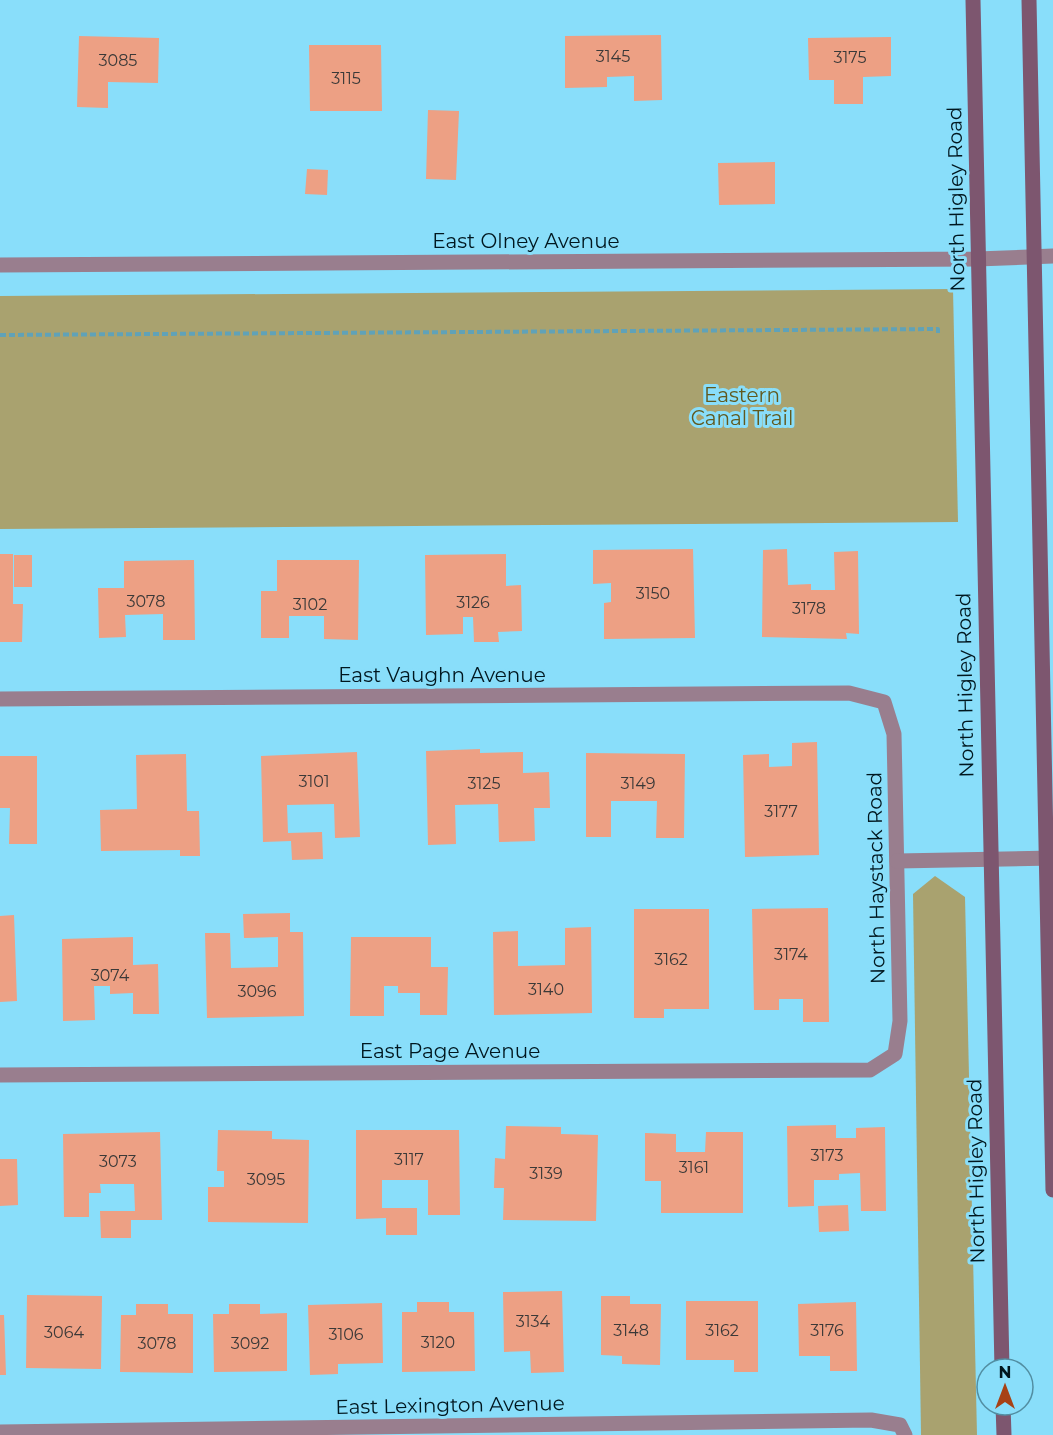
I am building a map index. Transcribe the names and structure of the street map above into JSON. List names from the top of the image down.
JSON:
{
  "streets": {
    "main road": ["North Higley Road"],
    "street": [
      "East Olney Avenue",
      "East Vaughn Avenue",
      "North Haystack Road",
      "East Page Avenue",
      "East Lexington Avenue"
    ]
  },
  "crossings": [
    ["North Higley Road", "East Olney Avenue"],
    ["East Vaughn Avenue", "North Haystack Road"],
    ["North Haystack Road", "East Page Avenue"]
  ],
  "parks": ["Eastern Canal Trail"],
  "house_numbers": [
    "3145",
    "3175",
    "3085",
    "3115",
    "3150",
    "3078",
    "3126",
    "3102",
    "3178",
    "3101",
    "3125",
    "3149",
    "3177",
    "3174",
    "3162",
    "3074",
    "3140",
    "3096",
    "3173",
    "3117",
    "3073",
    "3161",
    "3139",
    "3095",
    "3134",
    "3148",
    "3162",
    "3176",
    "3064",
    "3106",
    "3120",
    "3078",
    "3092"
  ],
  "north": "top"
}
